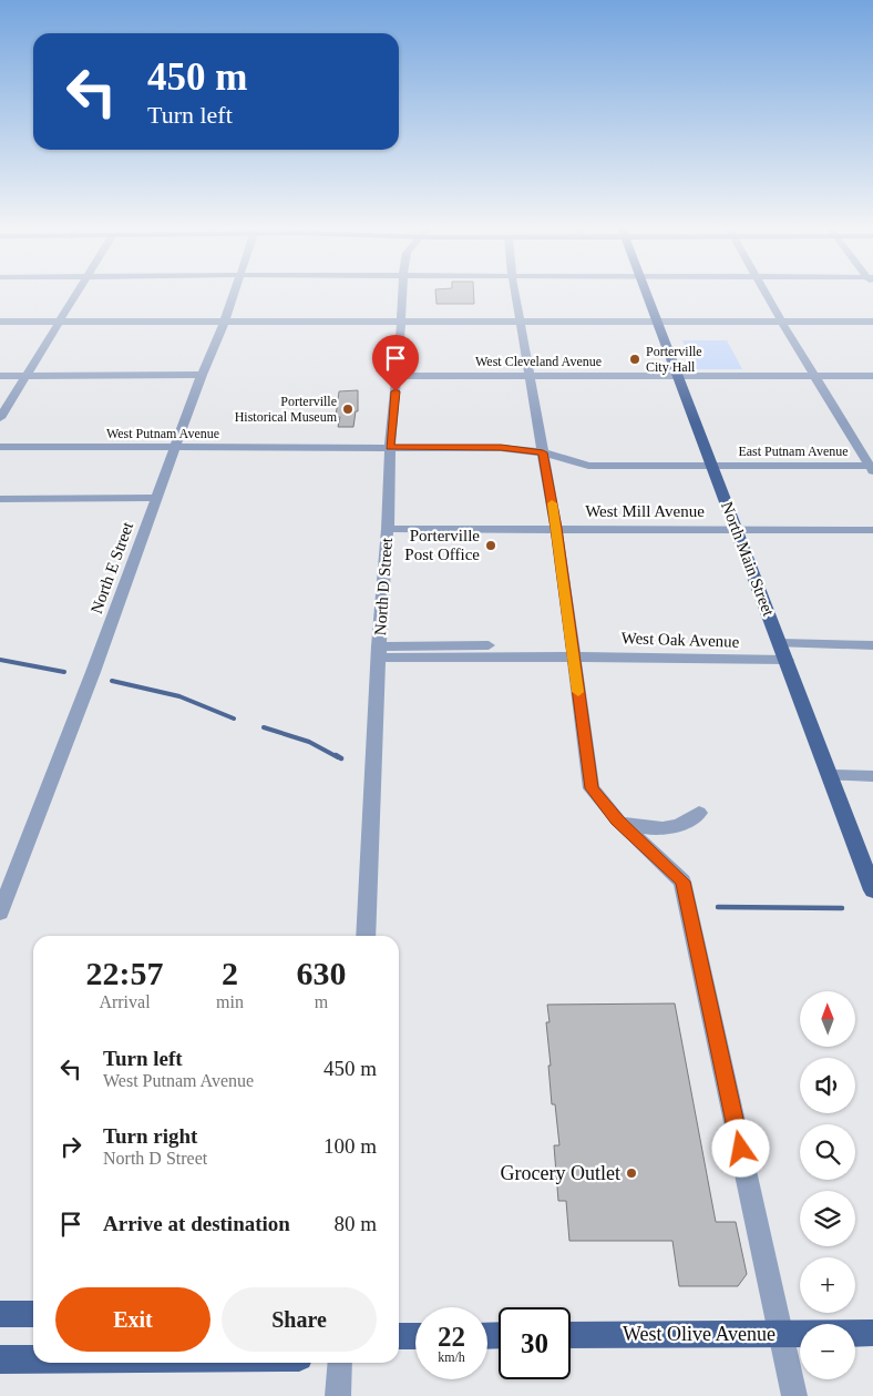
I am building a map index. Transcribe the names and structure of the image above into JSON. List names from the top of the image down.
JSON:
{
  "streets": {
    "main road": ["North Main Street", "West Olive Avenue"],
    "street": [
      "West Cleveland Avenue",
      "West Putnam Avenue",
      "East Putnam Avenue",
      "West Mill Avenue",
      "North E Street",
      "North D Street",
      "West Oak Avenue"
    ]
  },
  "crossings": [
    ["West Cleveland Avenue", "North Main Street"],
    ["West Cleveland Avenue", "North D Street"],
    ["West Putnam Avenue", "East Putnam Avenue"],
    ["West Putnam Avenue", "North Main Street"],
    ["West Putnam Avenue", "North E Street"],
    ["West Putnam Avenue", "North D Street"],
    ["East Putnam Avenue", "North Main Street"],
    ["West Mill Avenue", "North Main Street"],
    ["West Mill Avenue", "North D Street"],
    ["North Main Street", "West Oak Avenue"],
    ["North D Street", "West Oak Avenue"]
  ],
  "places": [
    "Porterville City Hall",
    "Porterville Historical Museum",
    "Porterville Post Office",
    "Grocery Outlet"
  ],
  "north": "top",
  "page": {
    "turn": ["450 m", "Turn left"],
    "eta": [
      "22:57",
      "Arrival",
      "2",
      "min",
      "630",
      "m"
    ],
    "map_buttons": ["+", "−"],
    "list": [
      {
        "name": "Turn left",
        "note": "West Putnam Avenue",
        "value": "450 m"
      },
      {
        "name": "Turn right",
        "note": "North D Street",
        "value": "100 m"
      },
      {
        "name": "Arrive at destination",
        "value": "80 m"
      }
    ],
    "buttons": ["Exit", "Share"],
    "speed": "22 km/h",
    "limit": "30"
  }
}
